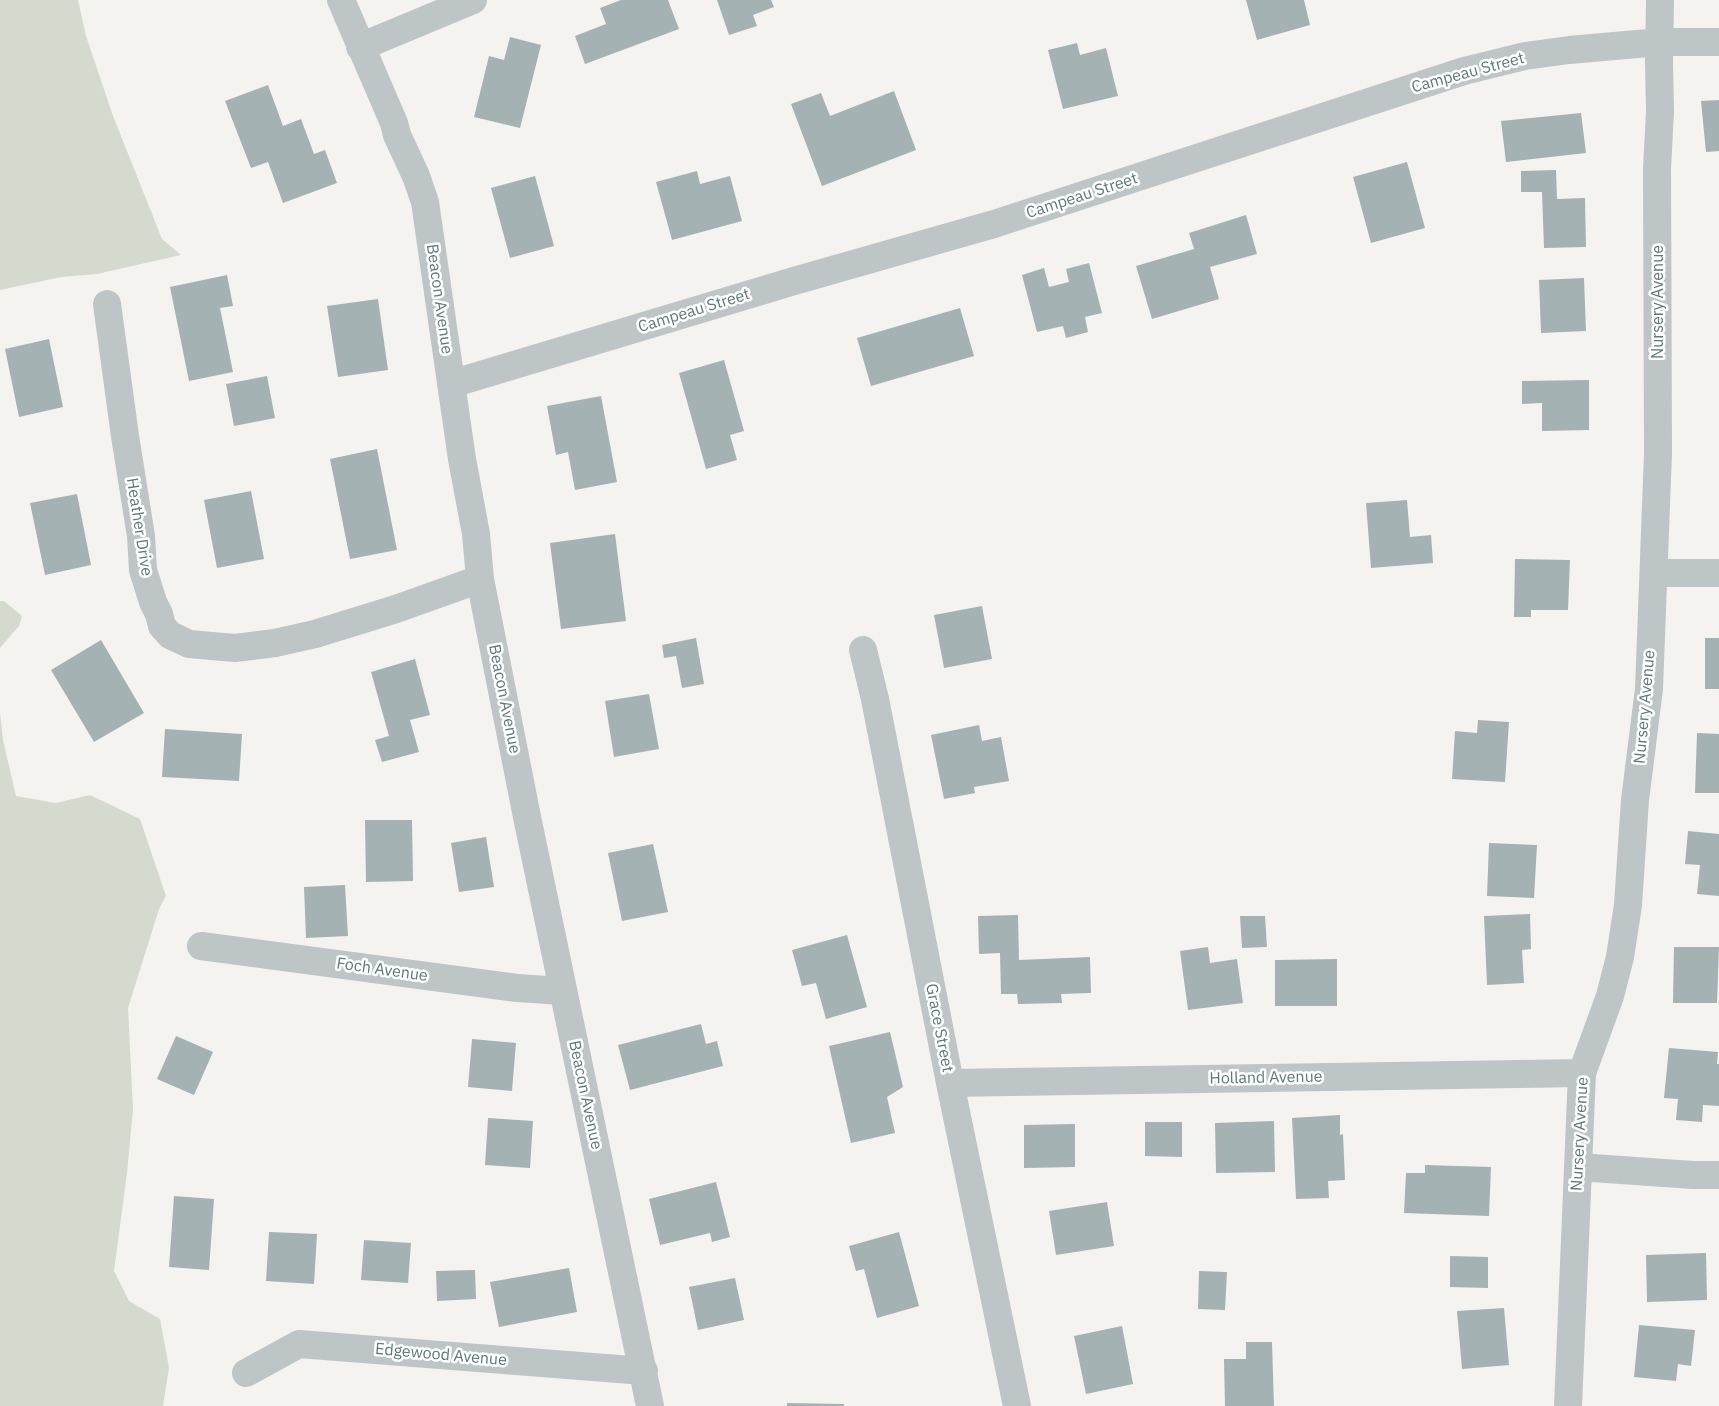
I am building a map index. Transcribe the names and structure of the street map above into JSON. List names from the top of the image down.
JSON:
{
  "streets": {
    "street": [
      "Campeau Street",
      "Beacon Avenue",
      "Nursery Avenue",
      "Heather Drive",
      "Foch Avenue",
      "Grace Street",
      "Holland Avenue",
      "Edgewood Avenue"
    ]
  },
  "crossings": [
    ["Campeau Street", "Beacon Avenue"],
    ["Campeau Street", "Nursery Avenue"],
    ["Beacon Avenue", "Heather Drive"],
    ["Beacon Avenue", "Foch Avenue"],
    ["Beacon Avenue", "Edgewood Avenue"],
    ["Nursery Avenue", "Holland Avenue"],
    ["Grace Street", "Holland Avenue"]
  ]
}
